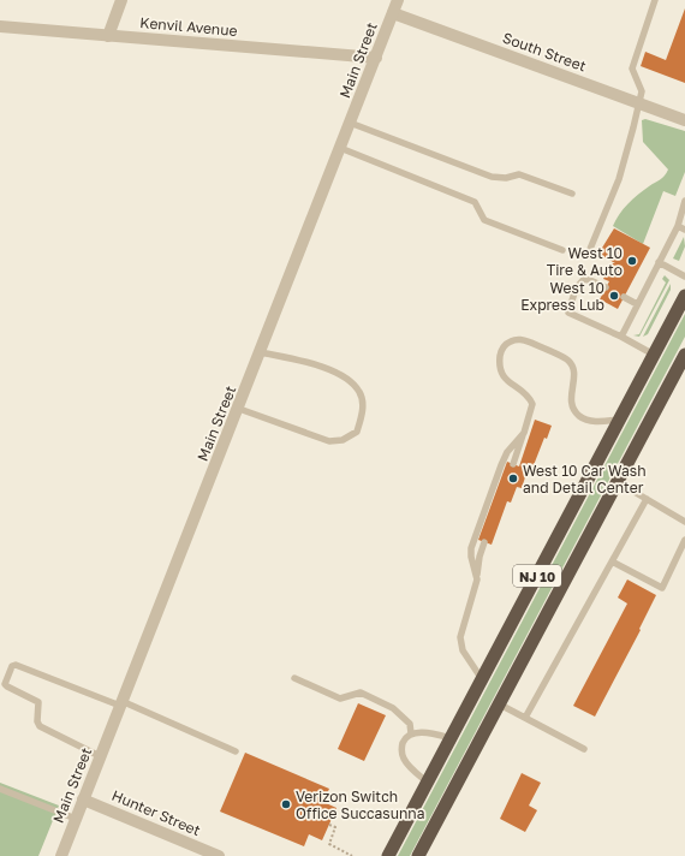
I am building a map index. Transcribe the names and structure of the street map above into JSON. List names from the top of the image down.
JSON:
{
  "streets": {
    "highway": ["NJ 10"],
    "street": [
      "Kenvil Avenue",
      "South Street",
      "Main Street",
      "Hunter Street"
    ]
  },
  "crossings": [
    ["Kenvil Avenue", "Main Street"],
    ["South Street", "Main Street"],
    ["Main Street", "Hunter Street"]
  ],
  "places": [
    "West 10 Tire & Auto",
    "West 10 Express Lub",
    "West 10 Car Wash and Detail Center",
    "Verizon Switch Office Succasunna"
  ]
}
